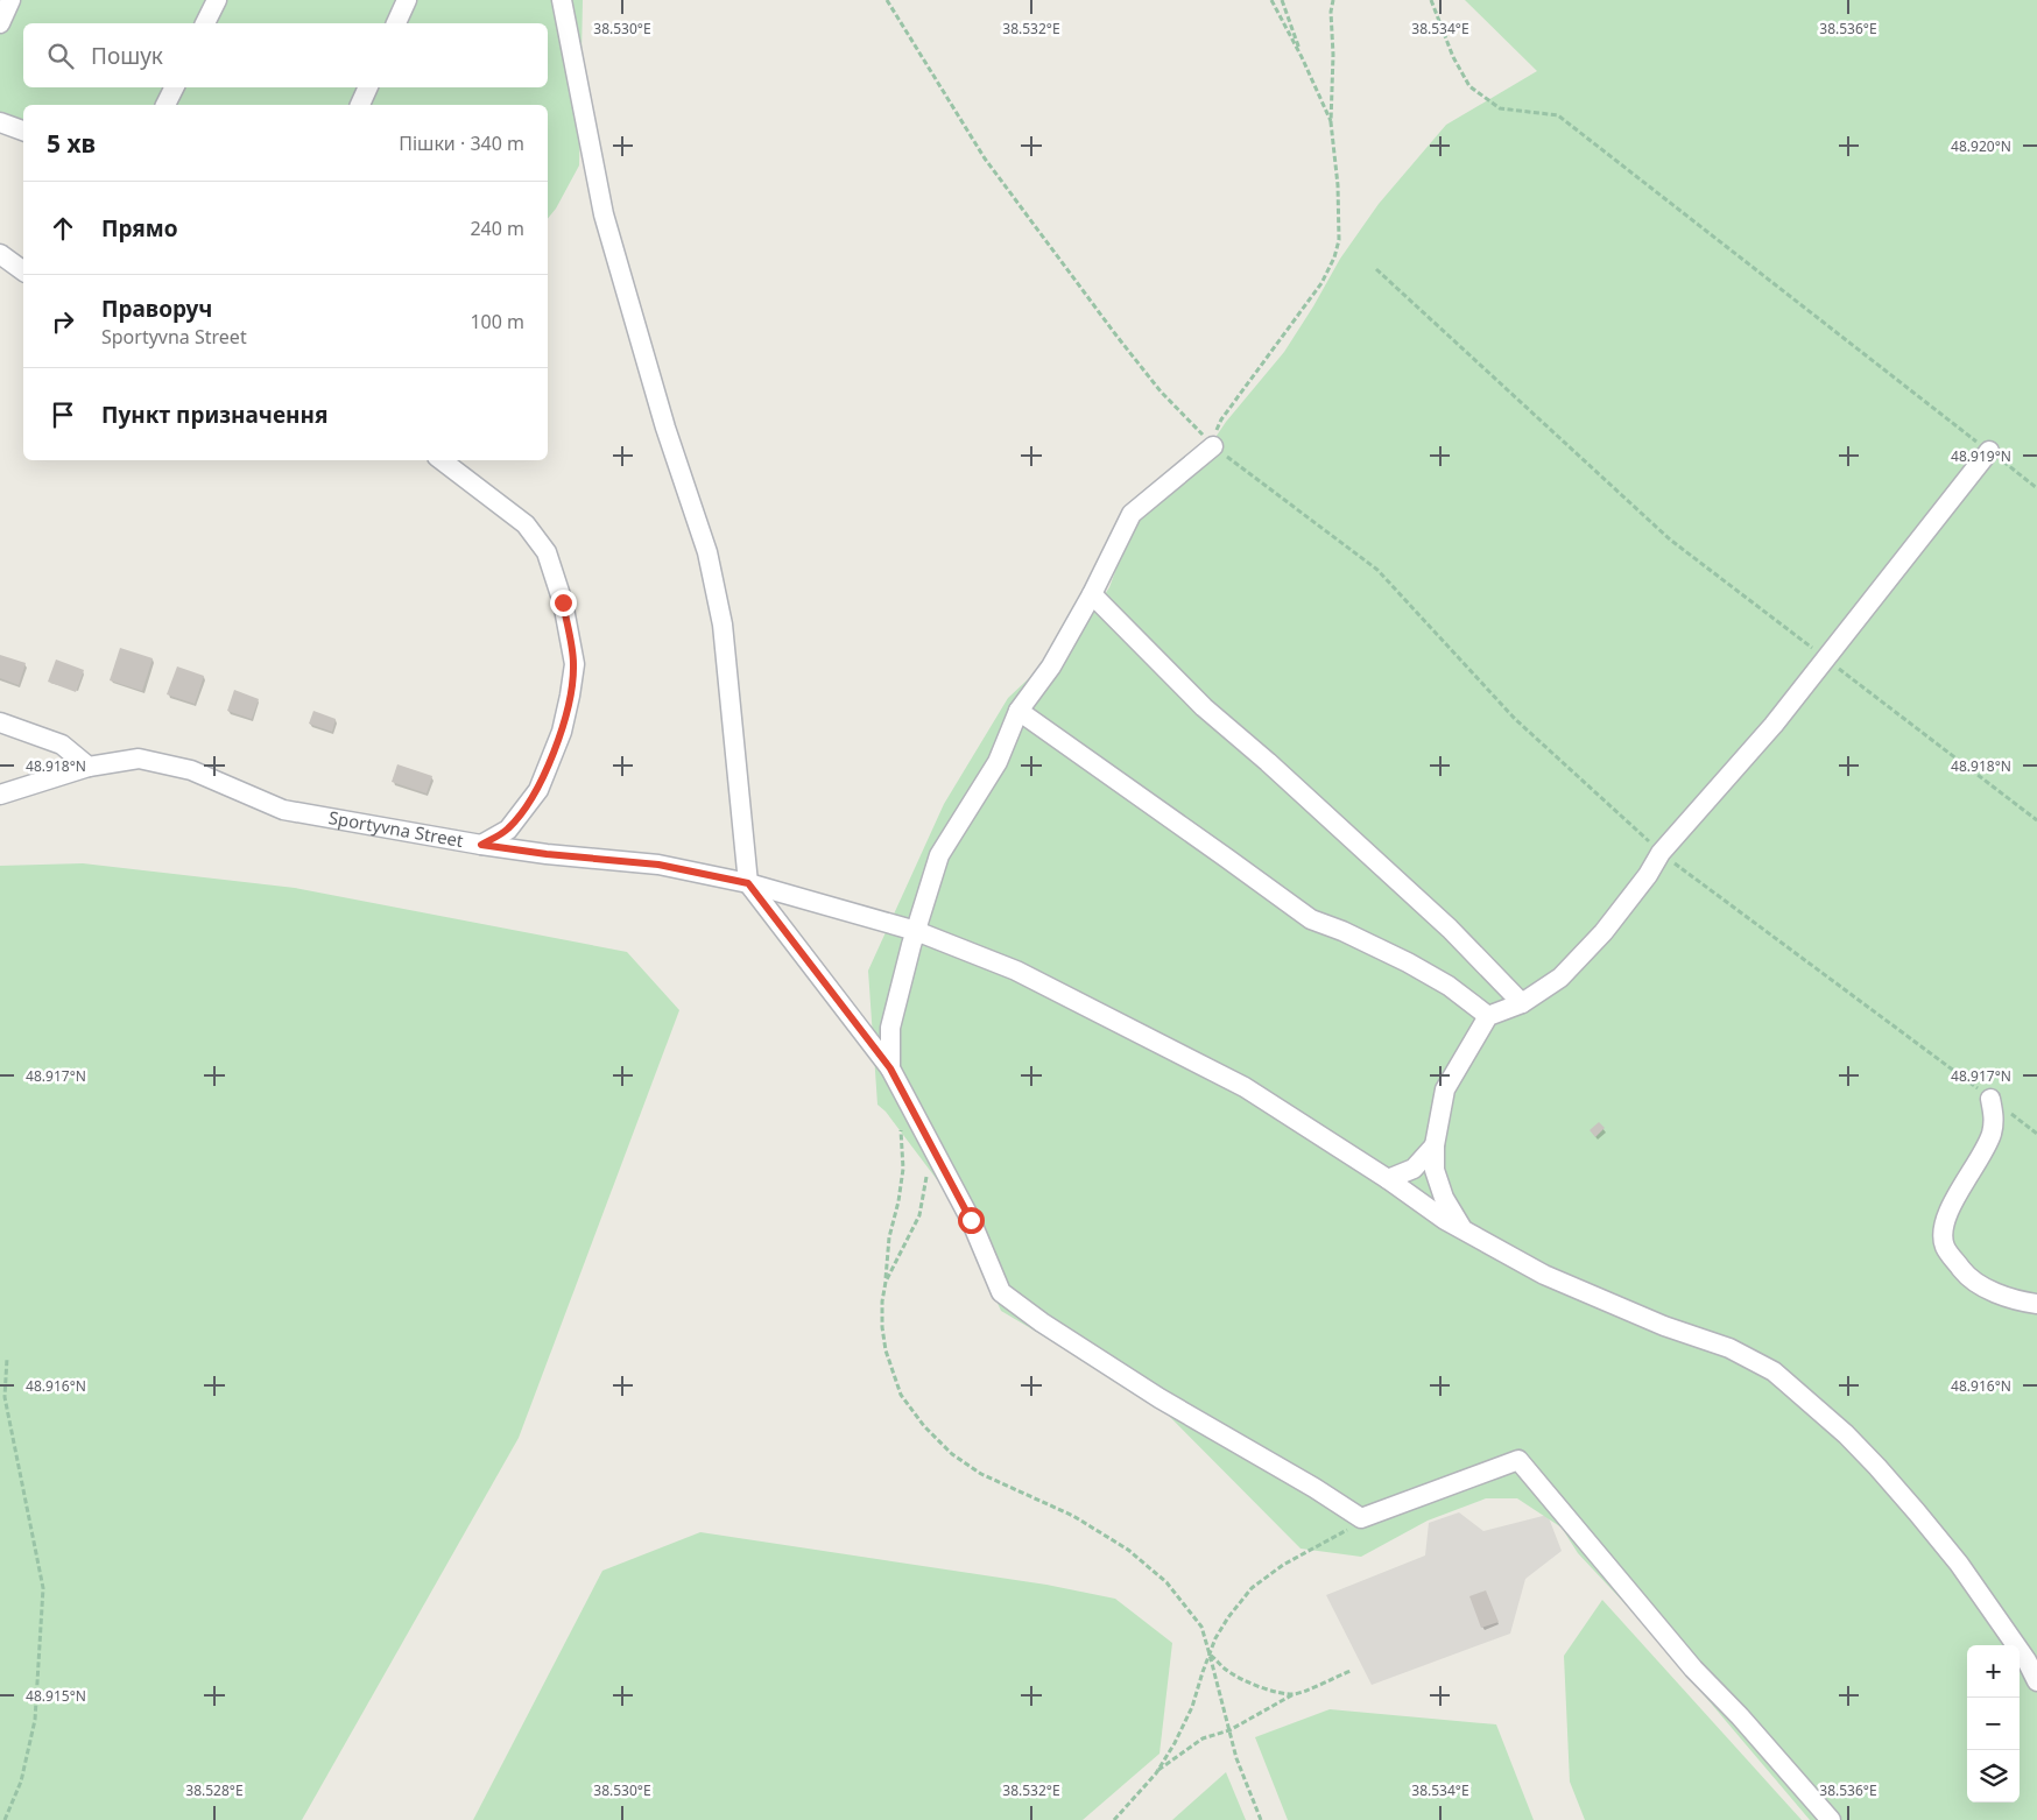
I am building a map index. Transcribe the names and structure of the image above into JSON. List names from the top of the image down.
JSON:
{
  "streets": {
    "street": ["Sportyvna Street"]
  },
  "page": {
    "search": "Пошук",
    "heading": ["5 хв", "Пішки · 340 m"],
    "list": [
      ["Прямо", "240 m"],
      ["Праворуч", "Sportyvna Street", "100 m"],
      "Пункт призначення"
    ],
    "map_buttons": ["+", "−"]
  },
  "coordinates": [
    "38.530°E",
    "38.532°E",
    "38.534°E",
    "38.536°E",
    "48.920°N",
    "48.919°N",
    "48.918°N",
    "48.917°N",
    "48.916°N",
    "48.915°N",
    "38.528°E"
  ]
}
